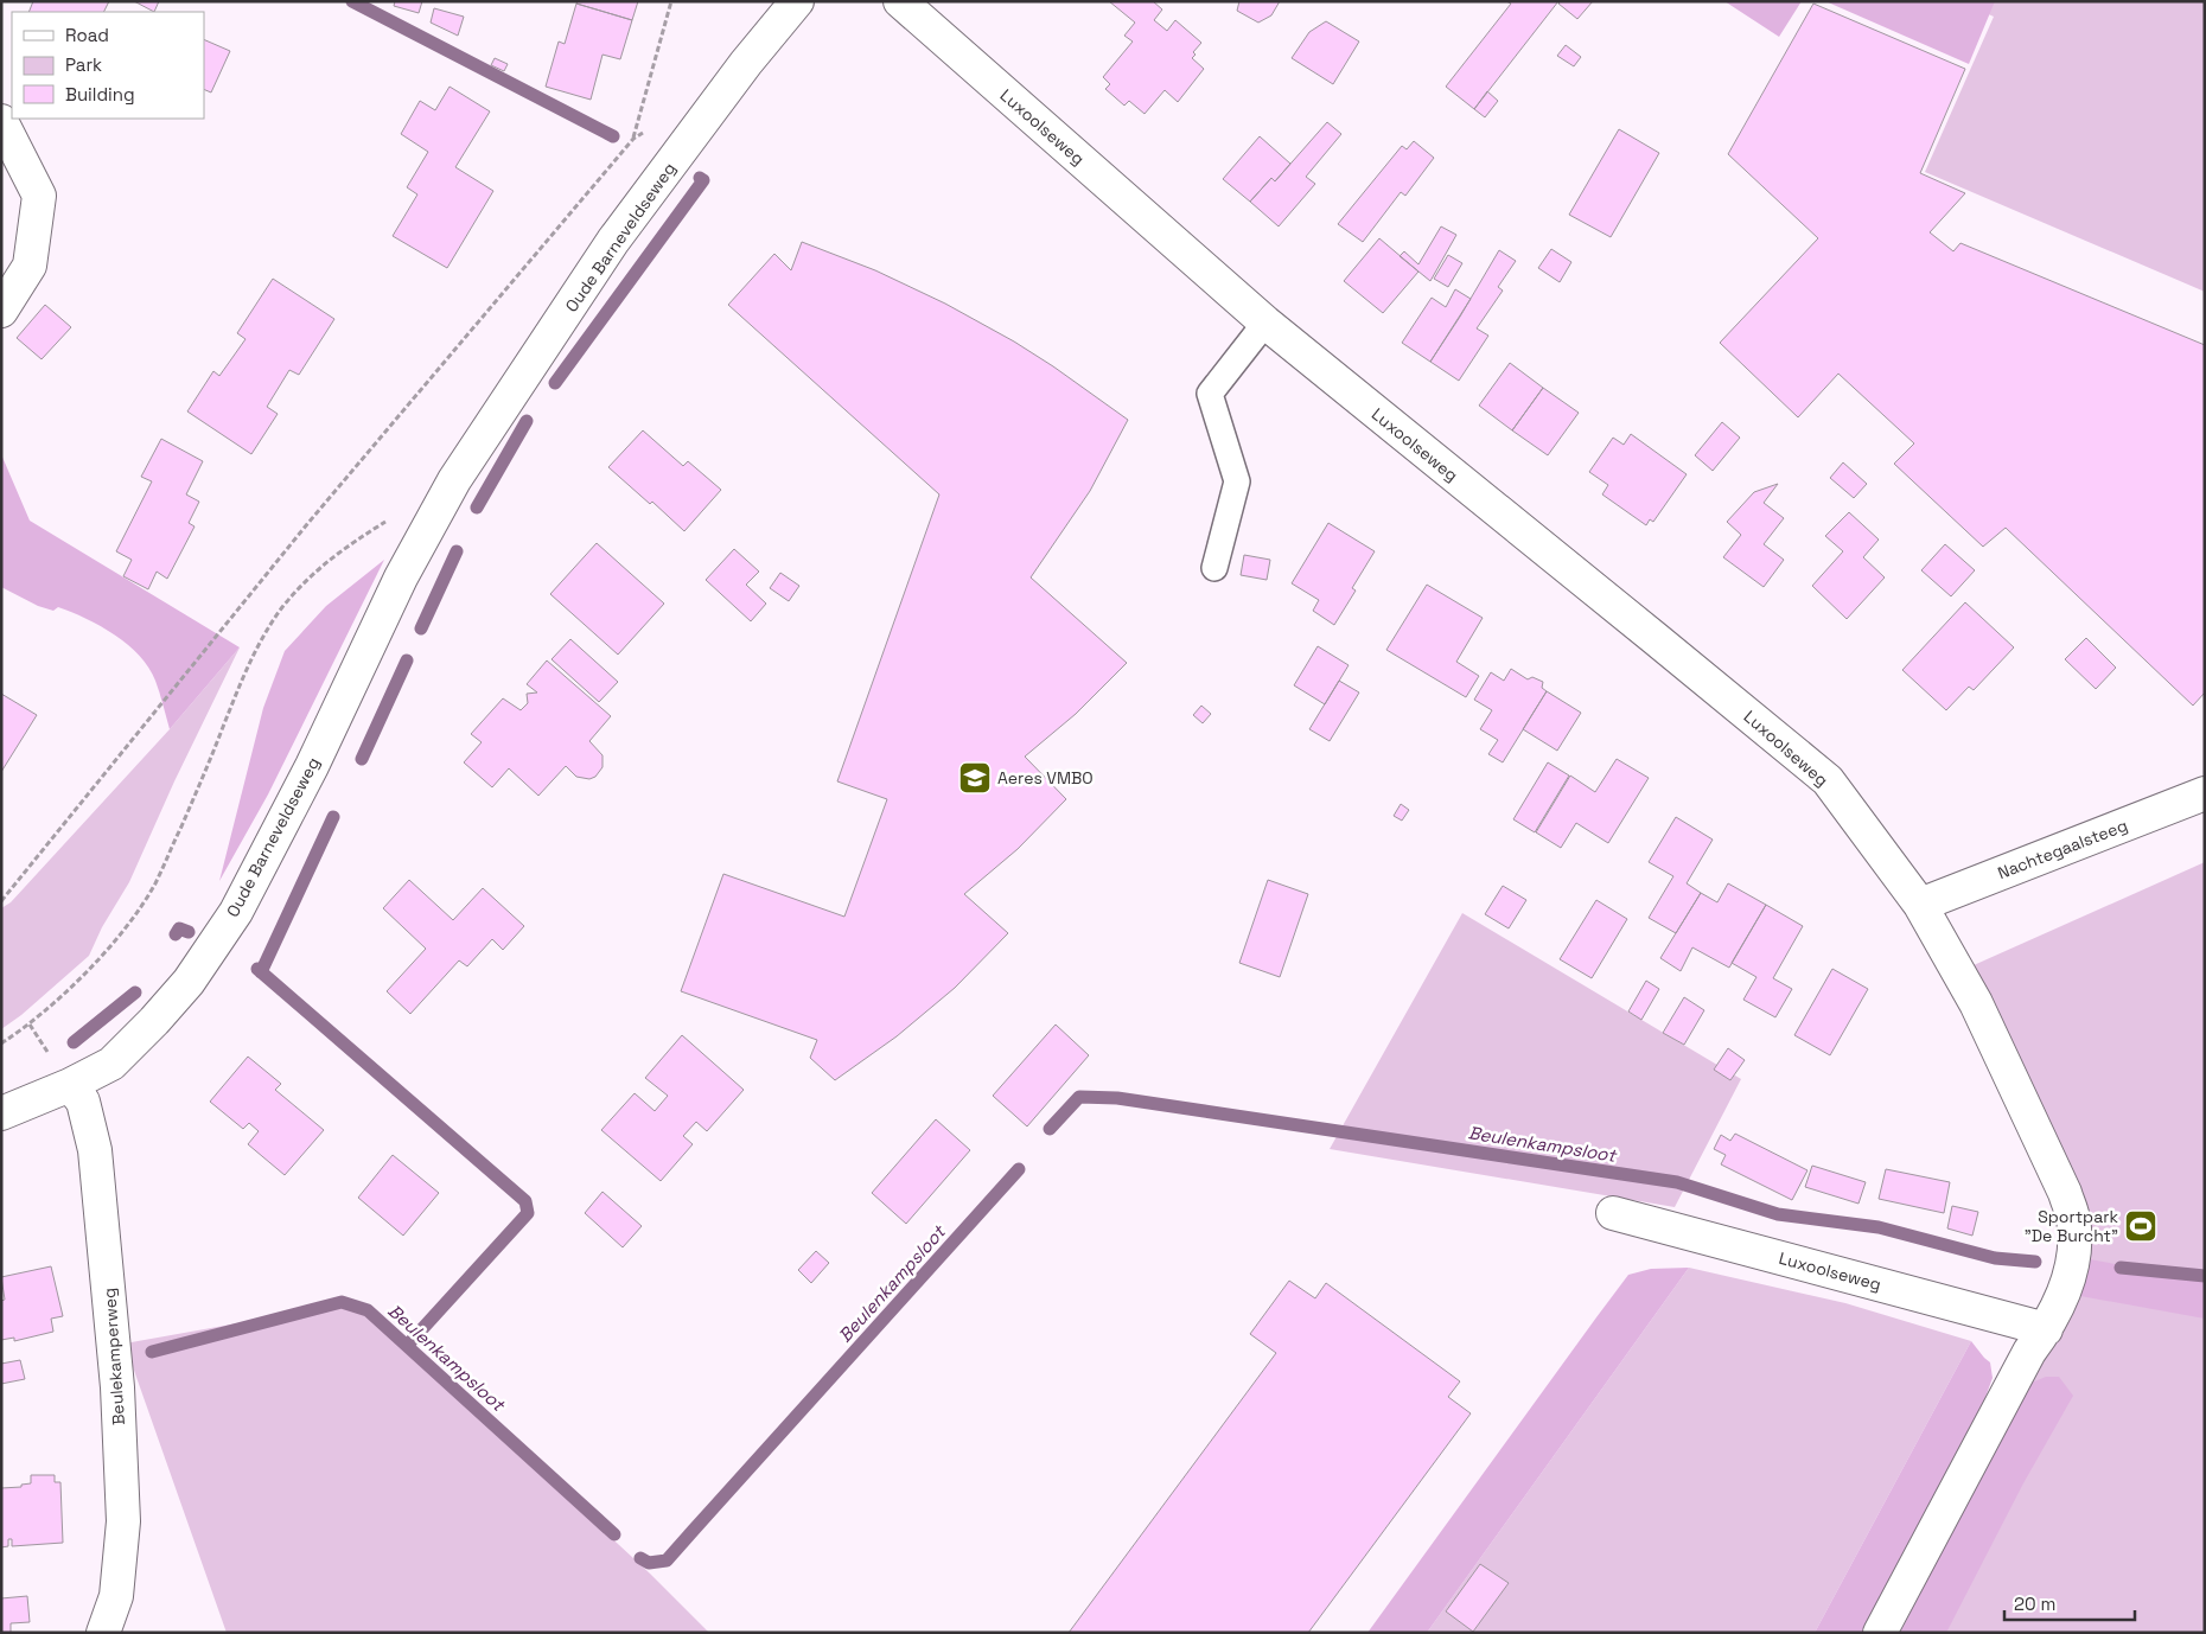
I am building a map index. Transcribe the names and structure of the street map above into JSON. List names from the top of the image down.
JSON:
{
  "streets": {
    "street": [
      "Luxoolseweg",
      "Oude Barneveldseweg",
      "Nachtegaalsteeg",
      "Beulekamperweg"
    ]
  },
  "crossings": [
    ["Luxoolseweg", "Nachtegaalsteeg"],
    ["Oude Barneveldseweg", "Beulekamperweg"]
  ],
  "water": ["Beulenkampsloot"],
  "places": {
    "school or university": ["Aeres VMBO"],
    "sports": ["Sportpark \"De Burcht\""]
  },
  "legend": ["Road", "Park", "Building"],
  "scale_bar": "20 m"
}
